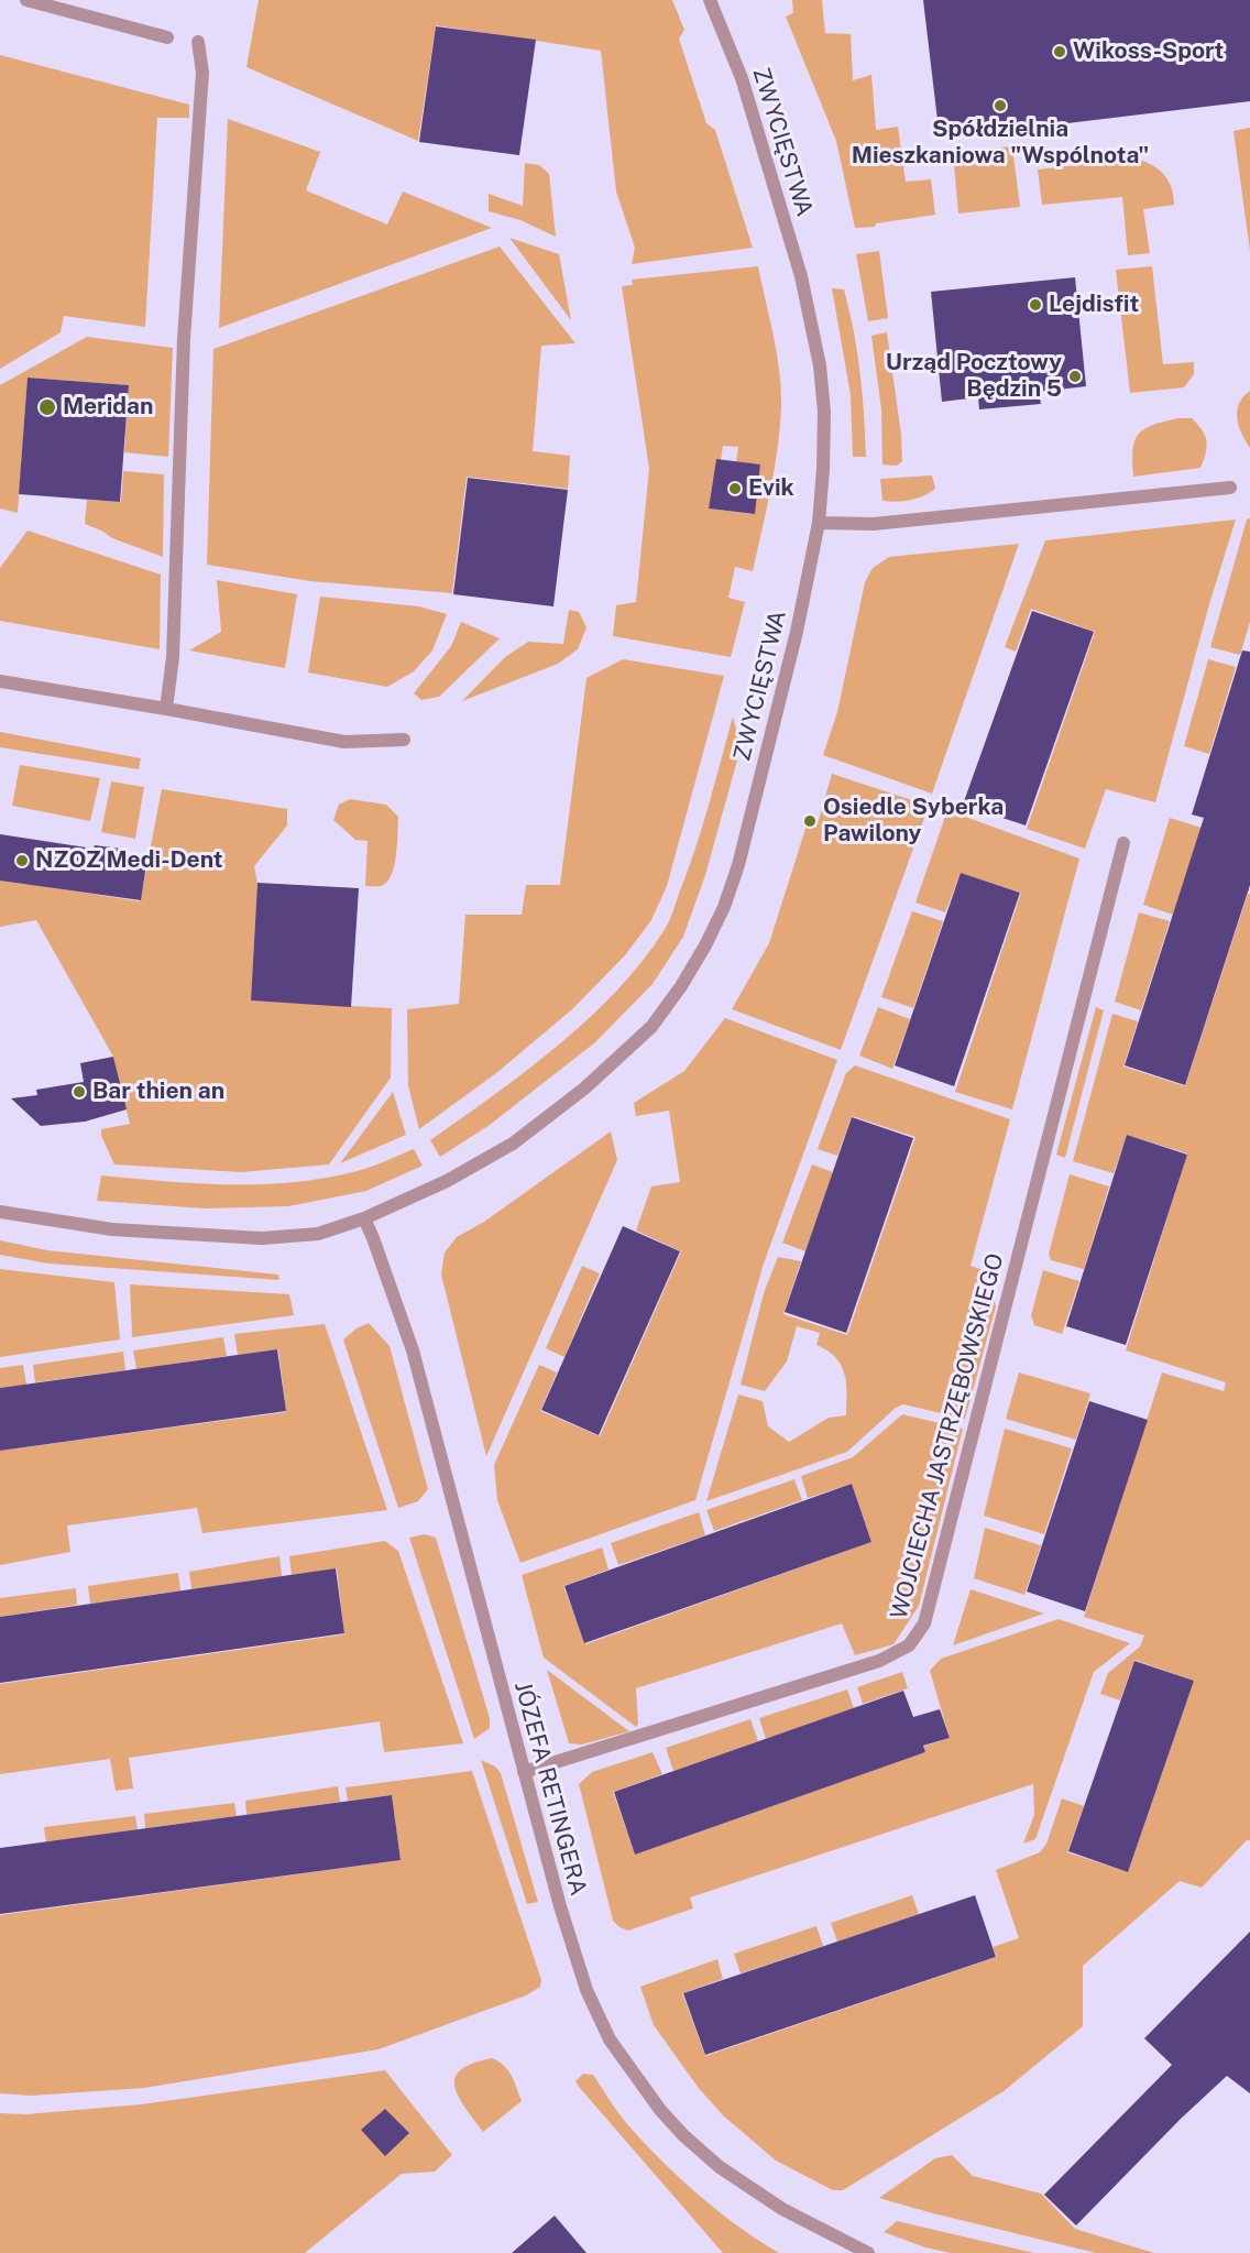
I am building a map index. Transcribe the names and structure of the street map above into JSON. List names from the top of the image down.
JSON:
{
  "streets": {
    "street": ["ZWYCIĘSTWA", "WOJCIECHA JASTRZĘBOWSKIEGO", "JÓZEFA RETINGERA"]
  },
  "crossings": [
    ["ZWYCIĘSTWA", "JÓZEFA RETINGERA"],
    ["WOJCIECHA JASTRZĘBOWSKIEGO", "JÓZEFA RETINGERA"]
  ],
  "places": [
    "Wikoss-Sport",
    "Spółdzielnia Mieszkaniowa \"Wspólnota\"",
    "Lejdisfit",
    "Urząd Pocztowy Będzin 5",
    "Meridan",
    "Evik",
    "Osiedle Syberka Pawilony",
    "NZOZ Medi-Dent",
    "Bar thien an"
  ]
}
